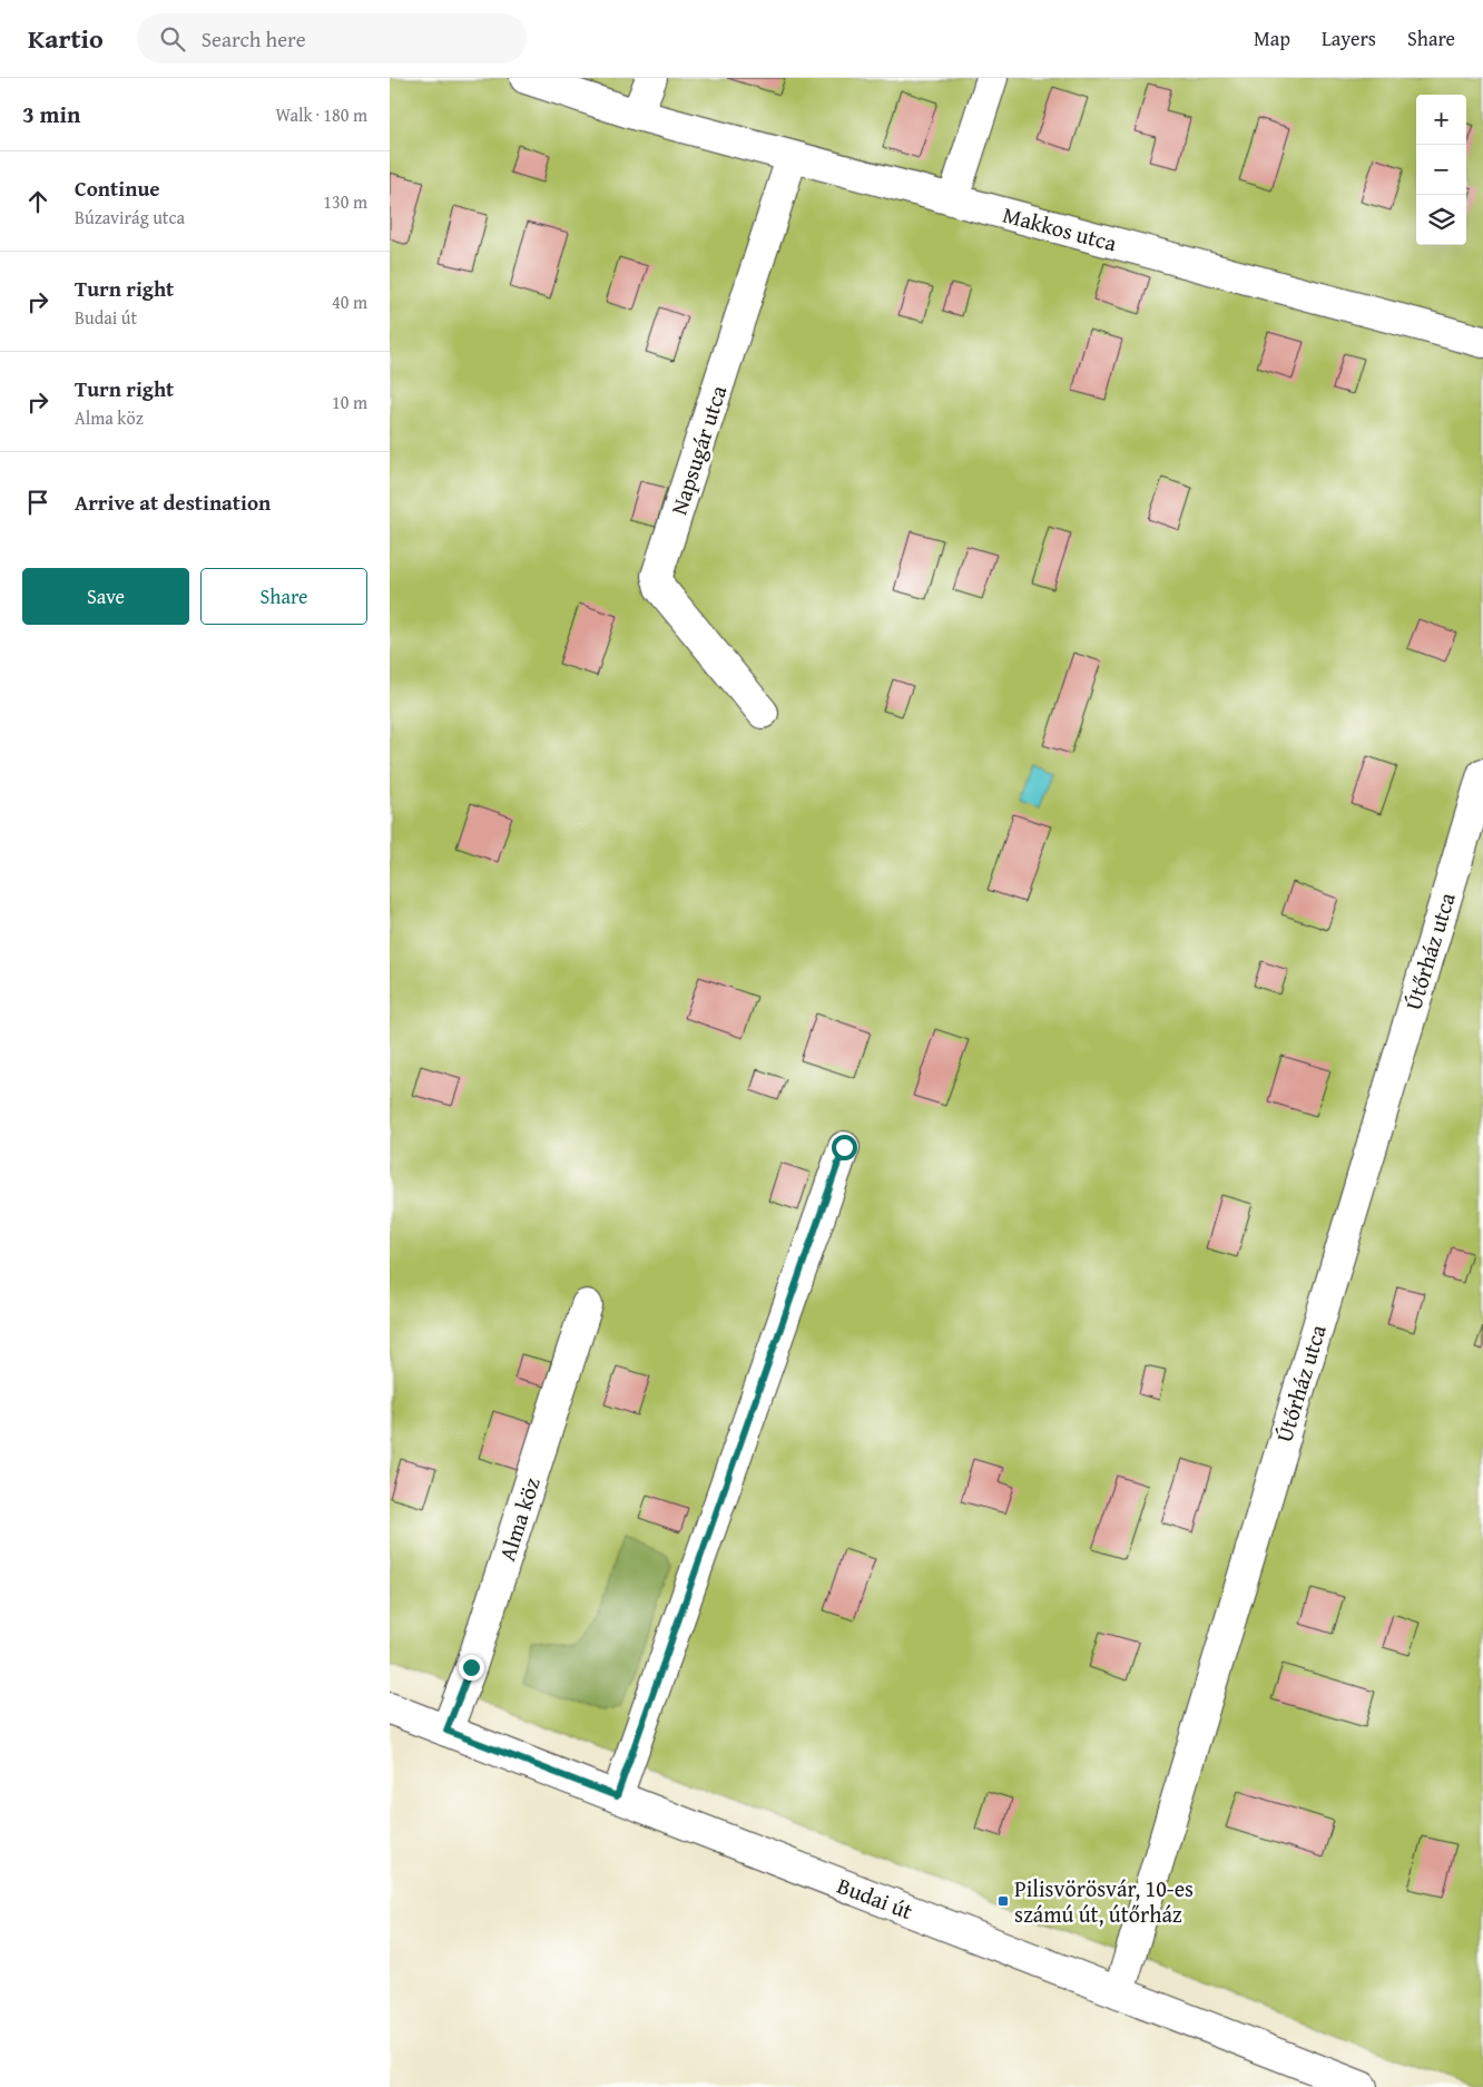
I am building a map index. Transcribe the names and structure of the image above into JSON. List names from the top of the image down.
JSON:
{
  "streets": {
    "street": [
      "Makkos utca",
      "Napsugár utca",
      "Útőrház utca",
      "Alma köz",
      "Budai út"
    ]
  },
  "crossings": [
    ["Makkos utca", "Napsugár utca"],
    ["Útőrház utca", "Budai út"],
    ["Alma köz", "Budai út"]
  ],
  "places": {
    "transit": ["Pilisvörösvár, 10-es számú út, útőrház"]
  },
  "page": {
    "header": "Kartio",
    "search": "Search here",
    "nav": ["Map", "Layers", "Share"],
    "heading": ["3 min", "Walk · 180 m"],
    "map_buttons": ["+", "−"],
    "list": [
      ["Continue", "Búzavirág utca", "130 m"],
      ["Turn right", "Budai út", "40 m"],
      ["Turn right", "Alma köz", "10 m"],
      "Arrive at destination"
    ],
    "buttons": ["Save", "Share"]
  }
}
